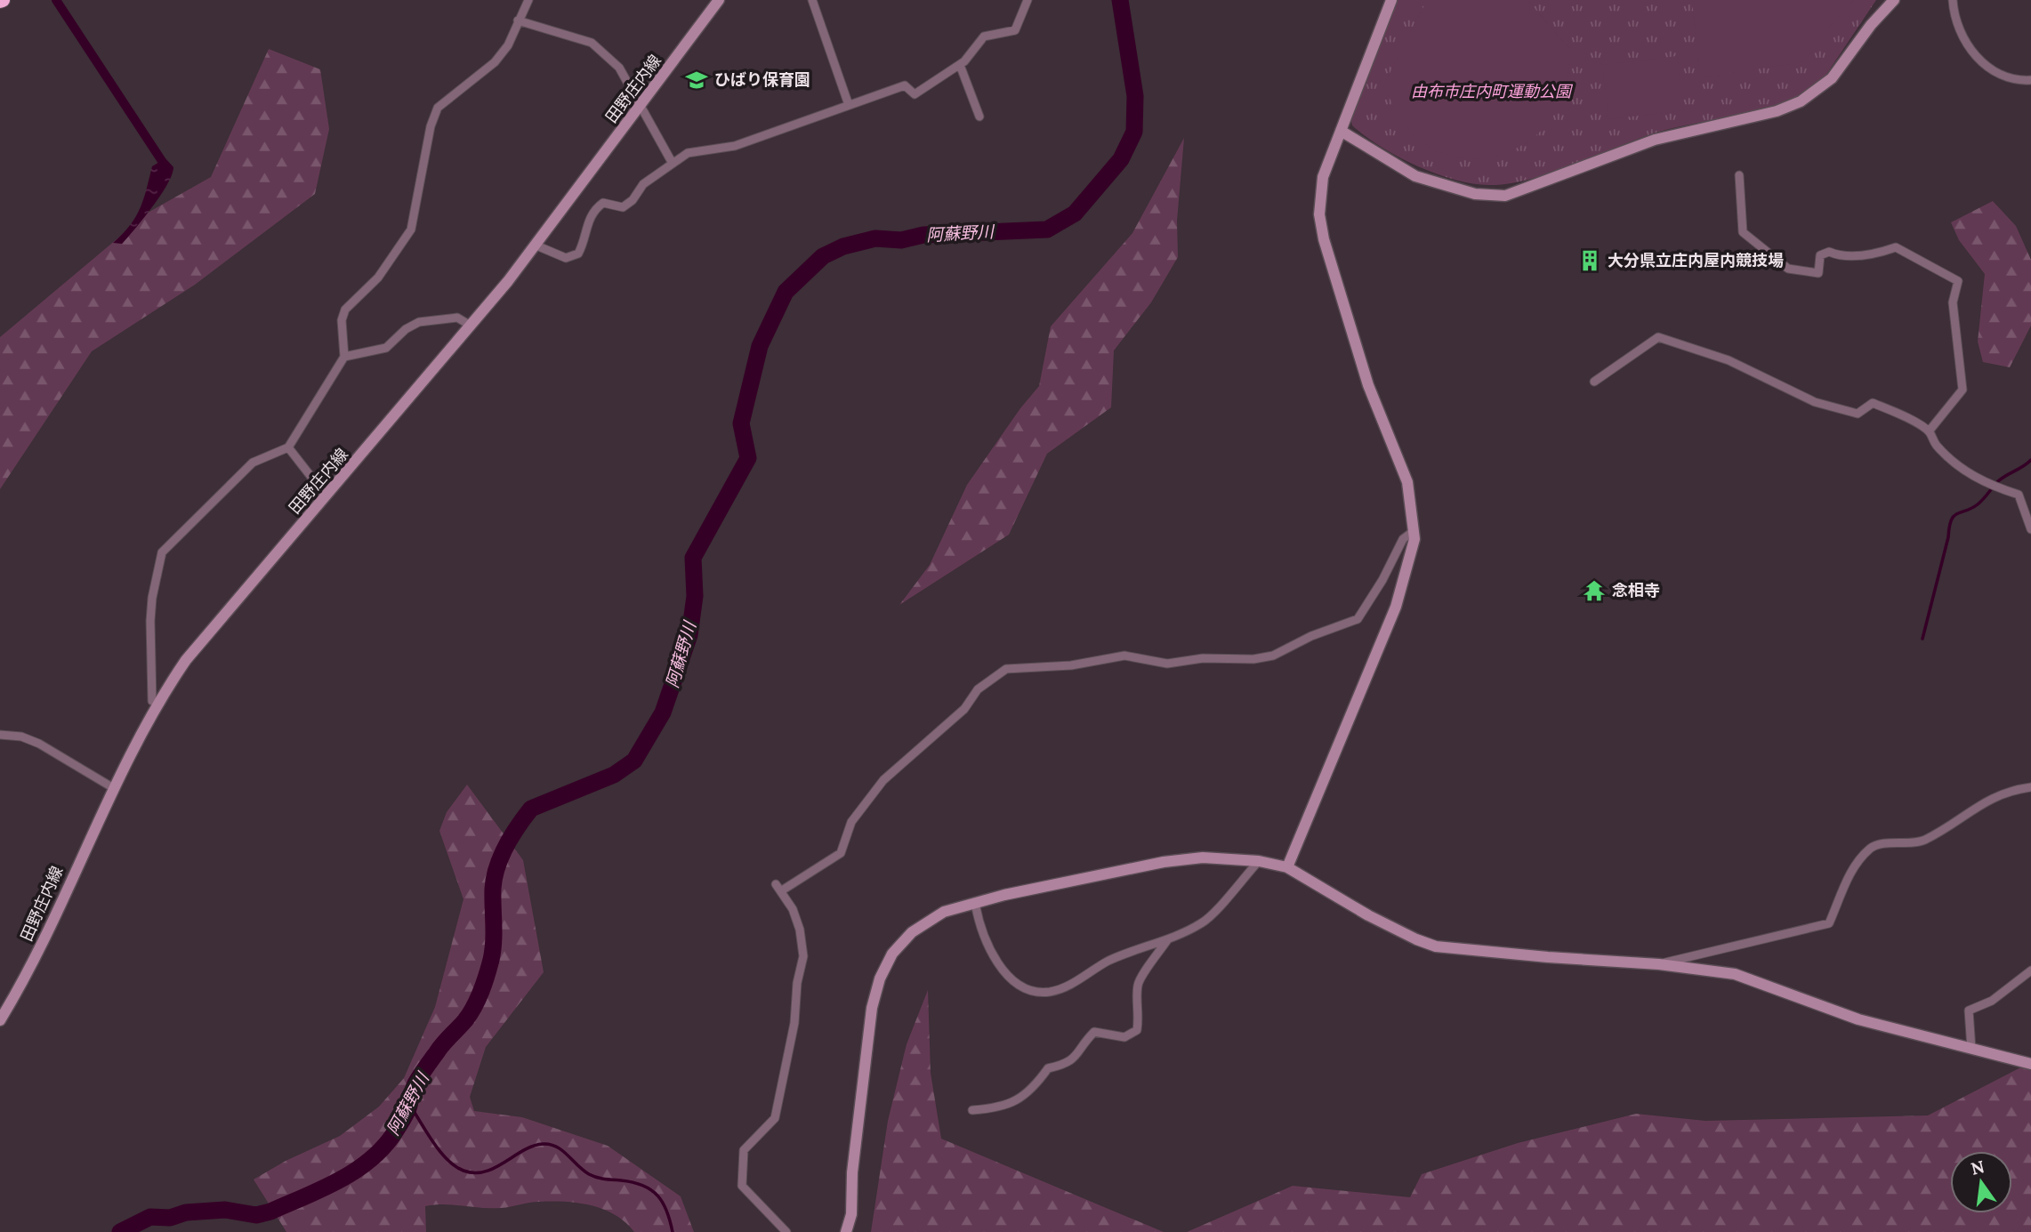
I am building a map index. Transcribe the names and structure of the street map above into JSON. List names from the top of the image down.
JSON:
{
  "streets": {
    "street": ["田野庄内線"]
  },
  "water": ["阿蘇野川"],
  "parks": ["由布市庄内町運動公園"],
  "places": {
    "school or university": ["ひばり保育園"],
    "building": ["大分県立庄内屋内競技場"],
    "temple": ["念相寺"]
  },
  "north": "top"
}
